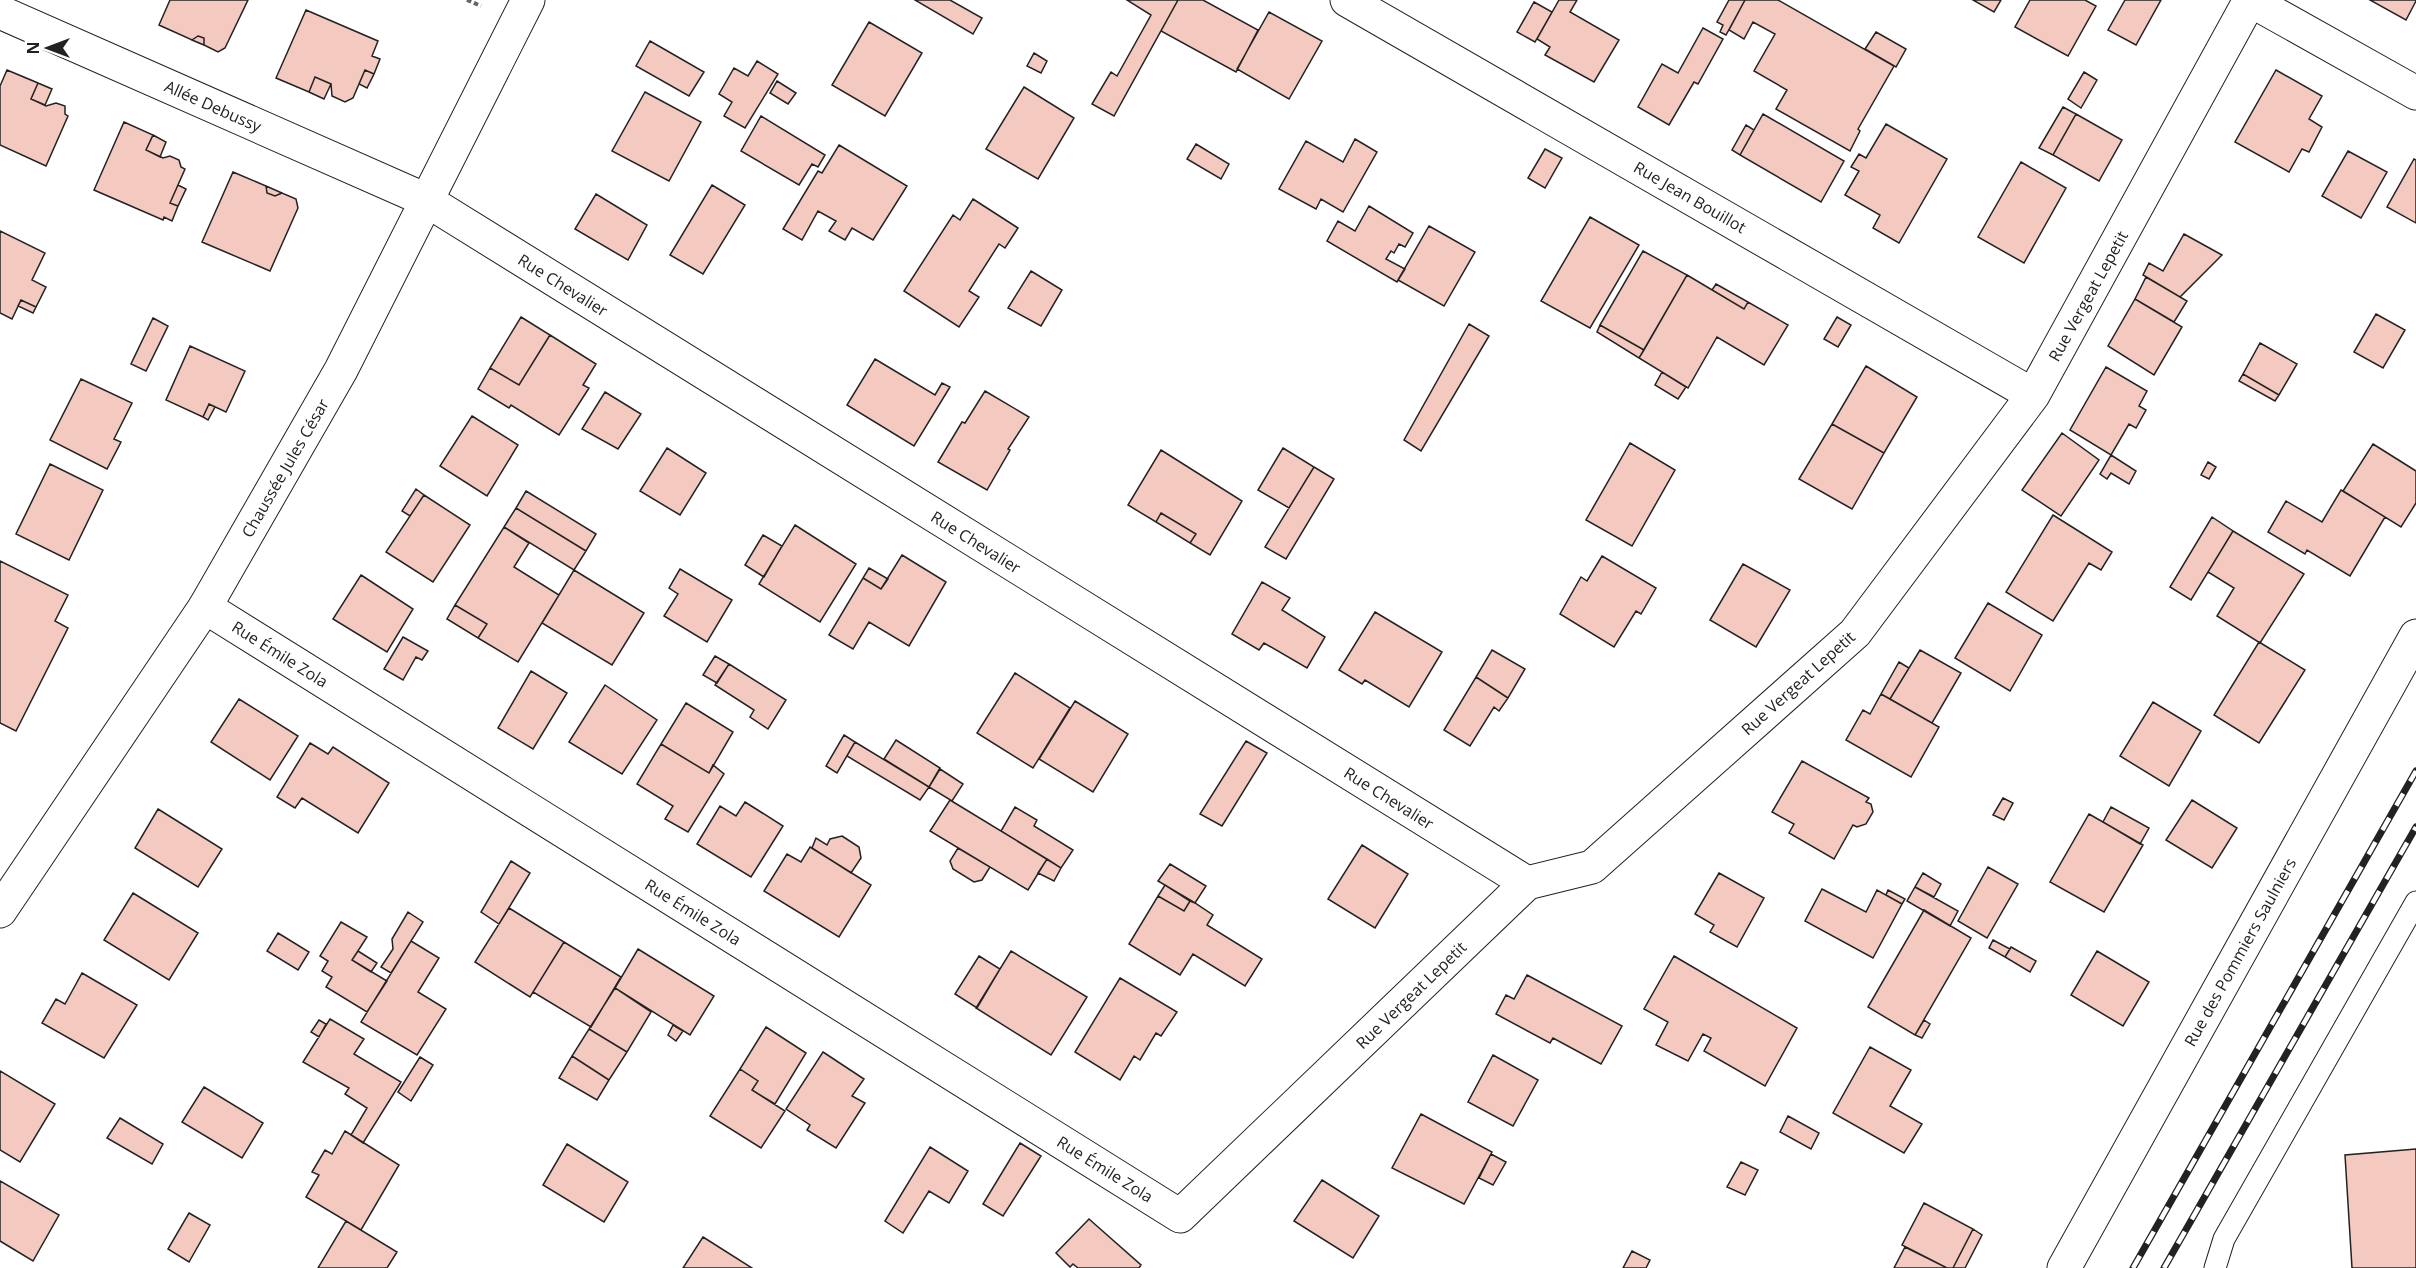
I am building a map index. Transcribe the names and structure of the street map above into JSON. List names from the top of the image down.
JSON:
{
  "streets": {
    "street": [
      "Allée Debussy",
      "Rue Jean Bouillot",
      "Rue Chevalier",
      "Rue Vergeat Lepetit",
      "Chaussée Jules César",
      "Rue Émile Zola",
      "Rue des Pommiers Saulniers"
    ]
  },
  "crossings": [
    ["Allée Debussy", "Rue Chevalier"],
    ["Allée Debussy", "Chaussée Jules César"],
    ["Rue Jean Bouillot", "Rue Vergeat Lepetit"],
    ["Rue Chevalier", "Rue Vergeat Lepetit"],
    ["Rue Chevalier", "Chaussée Jules César"],
    ["Rue Vergeat Lepetit", "Rue Émile Zola"],
    ["Chaussée Jules César", "Rue Émile Zola"]
  ],
  "north": "left"
}
